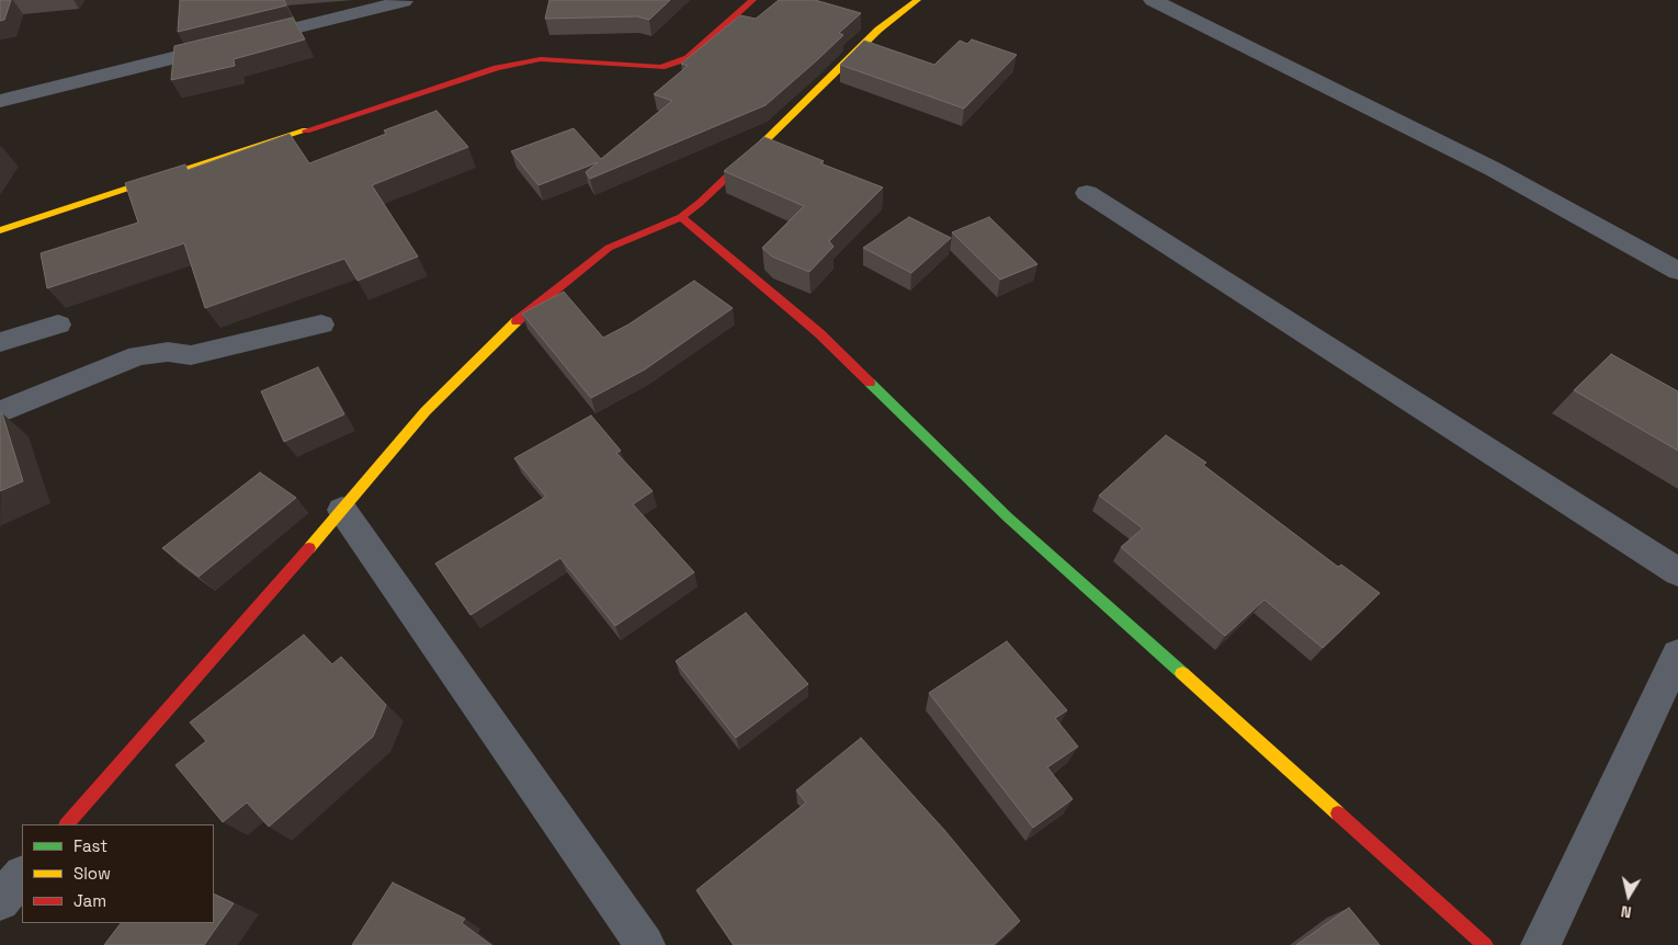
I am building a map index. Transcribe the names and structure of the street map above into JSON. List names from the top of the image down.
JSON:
{
  "legend": ["Fast", "Slow", "Jam"],
  "north": "bottom"
}
